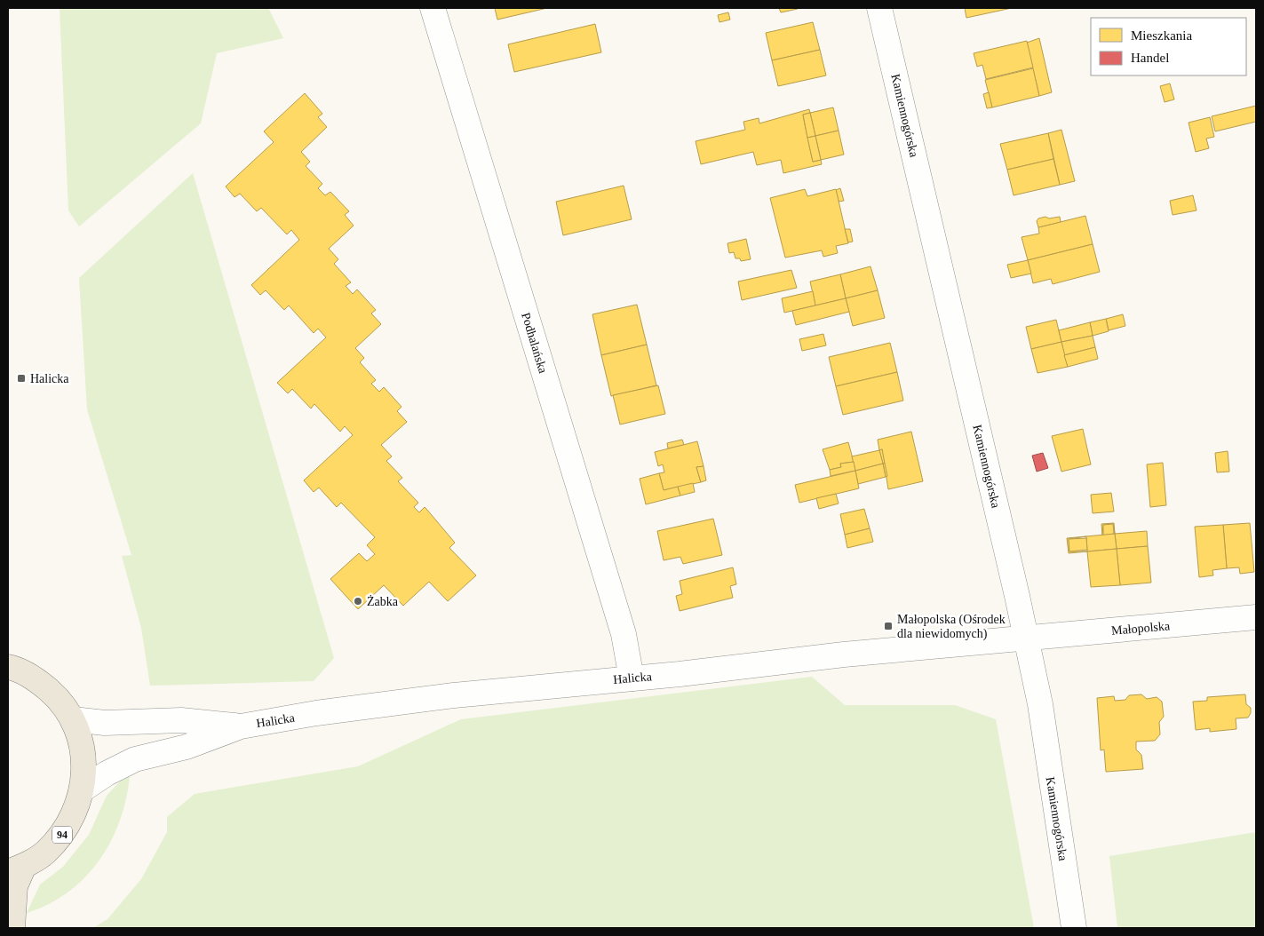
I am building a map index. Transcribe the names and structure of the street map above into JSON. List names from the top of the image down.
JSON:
{
  "streets": {
    "main road": ["94"],
    "street": [
      "Kamiennogórska",
      "Podhalańska",
      "Małopolska",
      "Halicka"
    ]
  },
  "crossings": [
    ["Kamiennogórska", "Małopolska"],
    ["Kamiennogórska", "Halicka"],
    ["Podhalańska", "Halicka"],
    ["Małopolska", "Halicka"],
    ["Halicka", "94"]
  ],
  "places": {
    "transit": ["Halicka", "Małopolska (Ośrodek dla niewidomych)"],
    "other": ["Żabka"]
  },
  "legend": ["Mieszkania", "Handel"]
}
